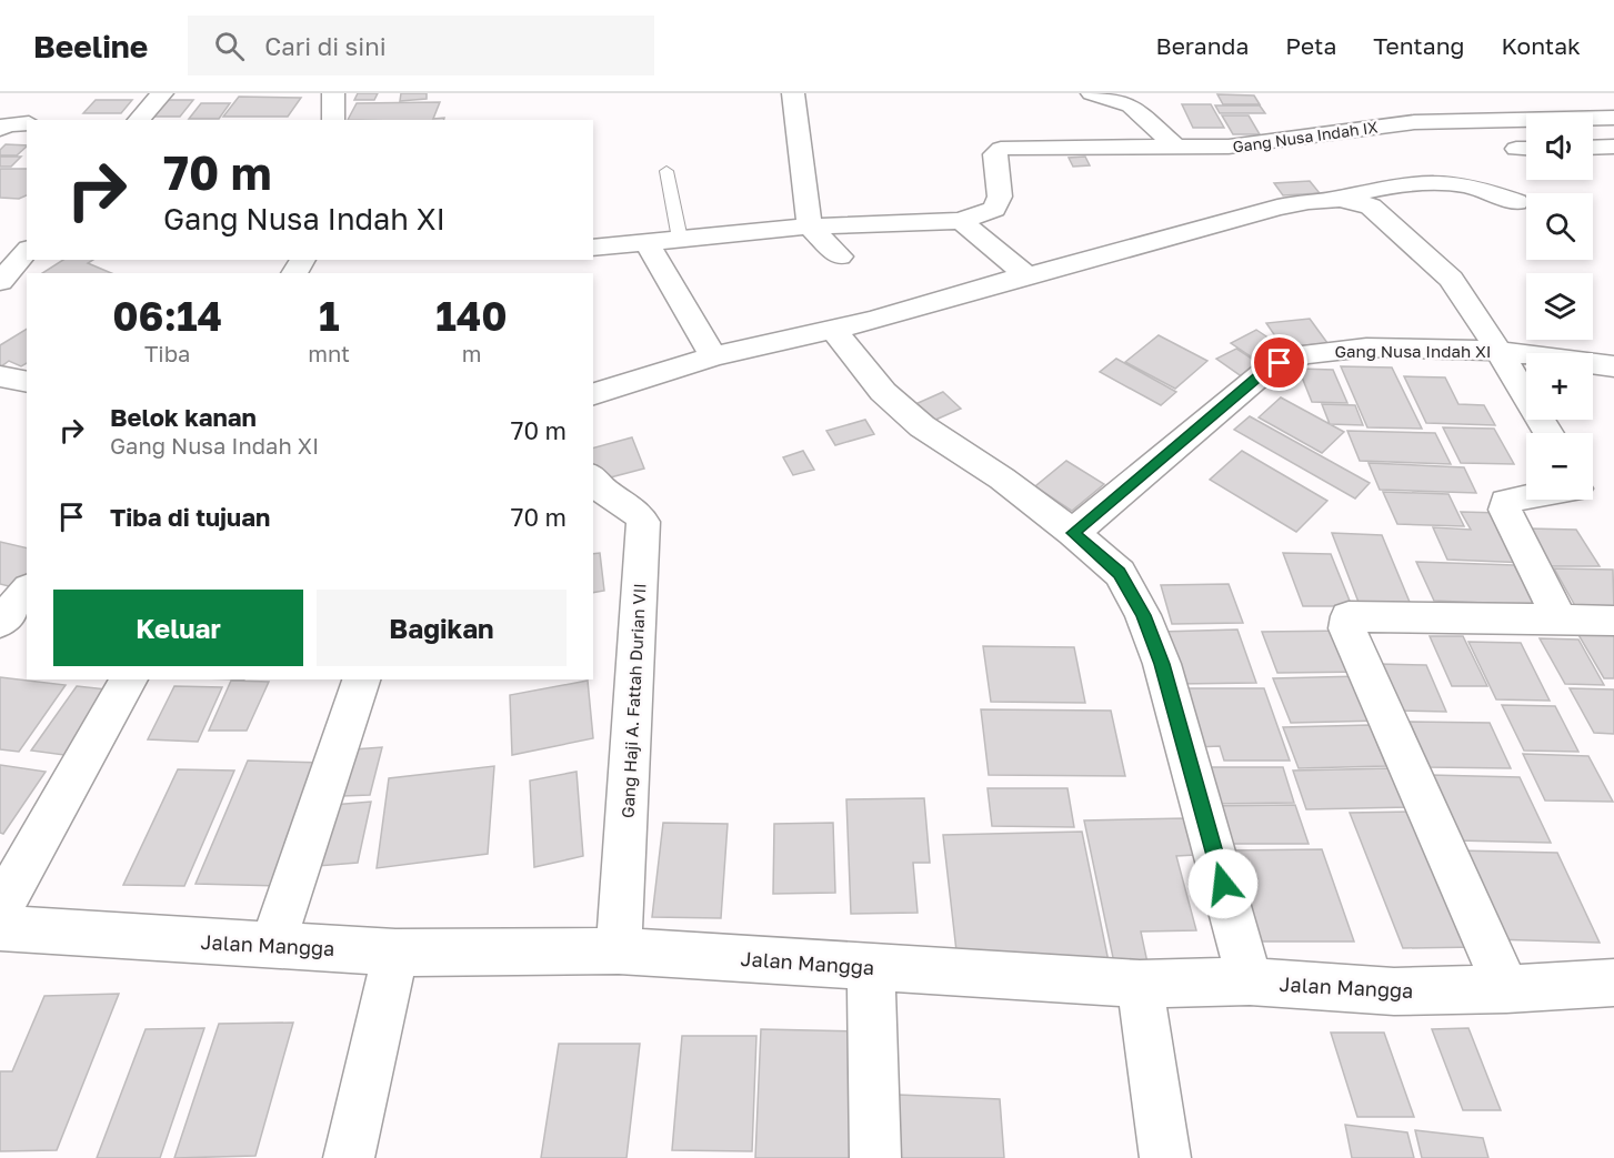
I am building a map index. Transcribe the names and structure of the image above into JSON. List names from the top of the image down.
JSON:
{
  "streets": {
    "street": [
      "Gang Nusa Indah IX",
      "Gang Nusa Indah XI",
      "Gang Haji A. Fattah Durian VII",
      "Jalan Mangga"
    ]
  },
  "crossings": [
    ["Gang Haji A. Fattah Durian VII", "Jalan Mangga"]
  ],
  "page": {
    "header": "Beeline",
    "search": "Cari di sini",
    "nav": [
      "Beranda",
      "Peta",
      "Tentang",
      "Kontak"
    ],
    "map_buttons": ["+", "−"],
    "turn": ["70 m", "Gang Nusa Indah XI"],
    "eta": [
      "06:14",
      "Tiba",
      "1",
      "mnt",
      "140",
      "m"
    ],
    "list": [
      {
        "name": "Belok kanan",
        "note": "Gang Nusa Indah XI",
        "value": "70 m"
      },
      {
        "name": "Tiba di tujuan",
        "value": "70 m"
      }
    ],
    "buttons": ["Keluar", "Bagikan"]
  }
}
